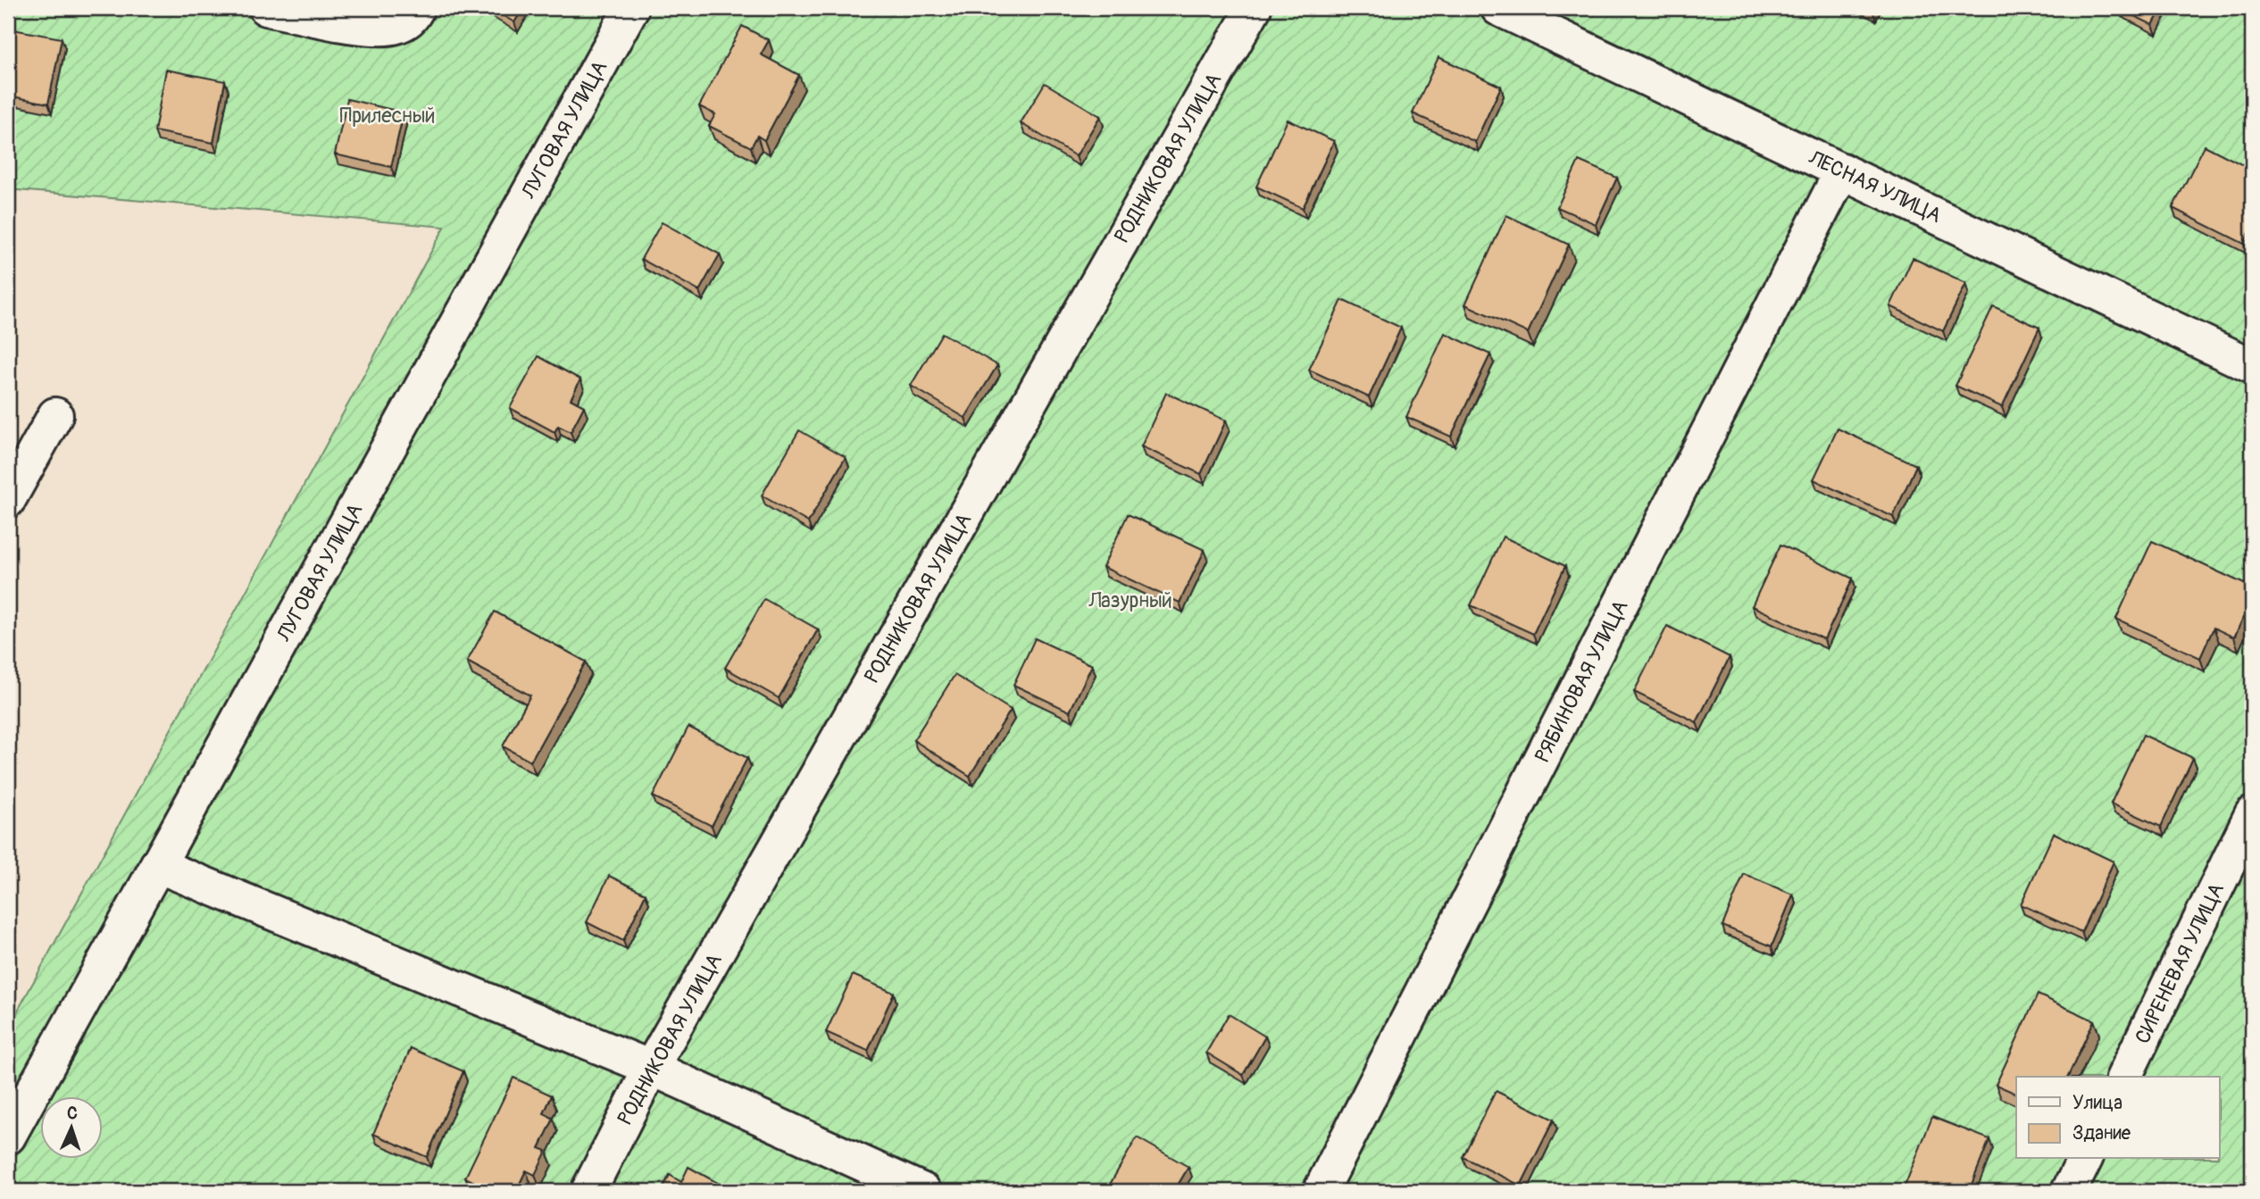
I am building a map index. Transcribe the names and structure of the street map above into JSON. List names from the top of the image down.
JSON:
{
  "streets": {
    "street": [
      "ЛУГОВАЯ УЛИЦА",
      "РОДНИКОВАЯ УЛИЦА",
      "ЛЕСНАЯ УЛИЦА",
      "РЯБИНОВАЯ УЛИЦА",
      "СИРЕНЕВАЯ УЛИЦА"
    ]
  },
  "crossings": [
    ["ЛЕСНАЯ УЛИЦА", "РЯБИНОВАЯ УЛИЦА"]
  ],
  "parks": ["Прилесный", "Лазурный"],
  "legend": ["Улица", "Здание"],
  "north": "top"
}
